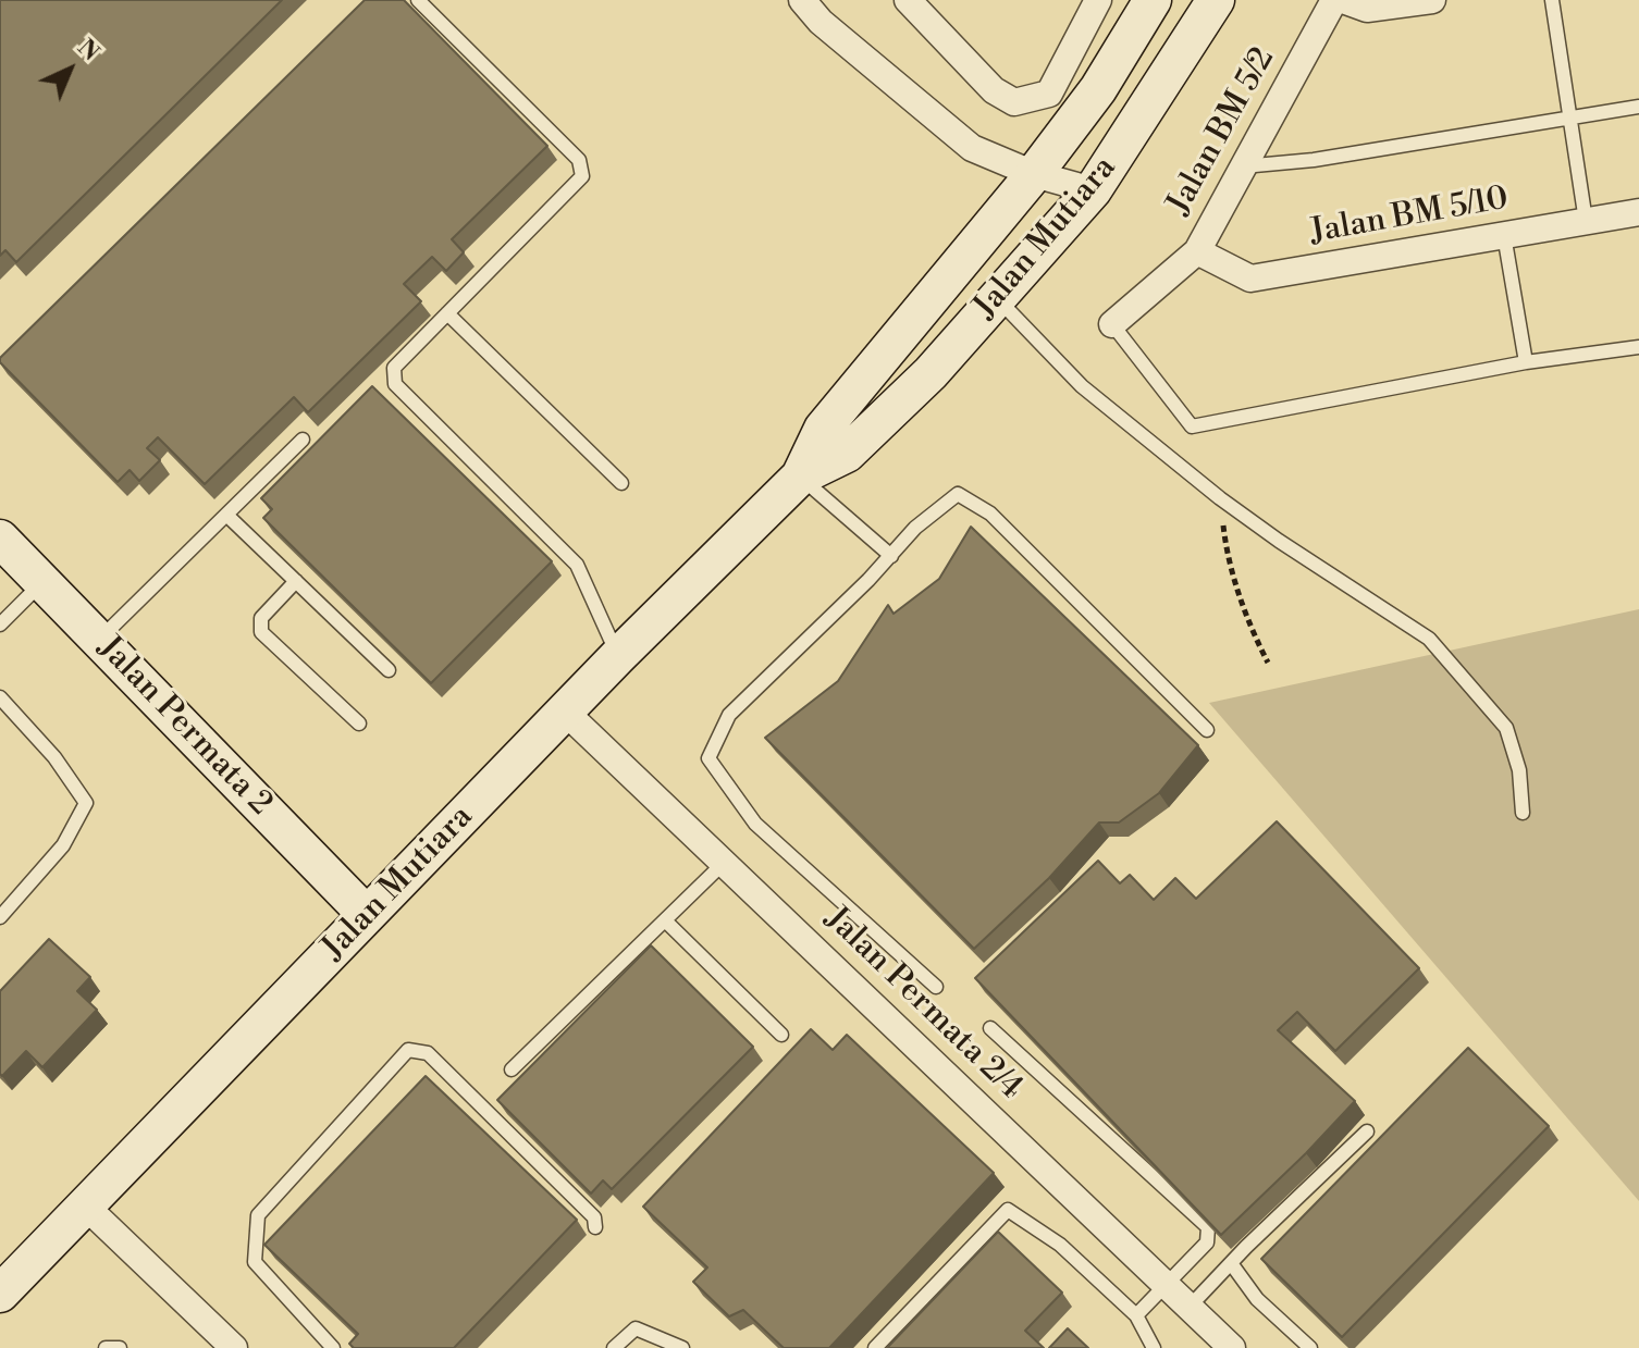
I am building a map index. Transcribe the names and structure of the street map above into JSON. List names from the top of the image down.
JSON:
{
  "streets": {
    "main road": ["Jalan Mutiara", "Jalan Permata 2"],
    "street": ["Jalan BM 5/2", "Jalan BM 5/10", "Jalan Permata 2/4"]
  },
  "crossings": [
    ["Jalan BM 5/2", "Jalan BM 5/10"],
    ["Jalan Mutiara", "Jalan Permata 2"],
    ["Jalan Mutiara", "Jalan Permata 2/4"]
  ],
  "north": "top right"
}
